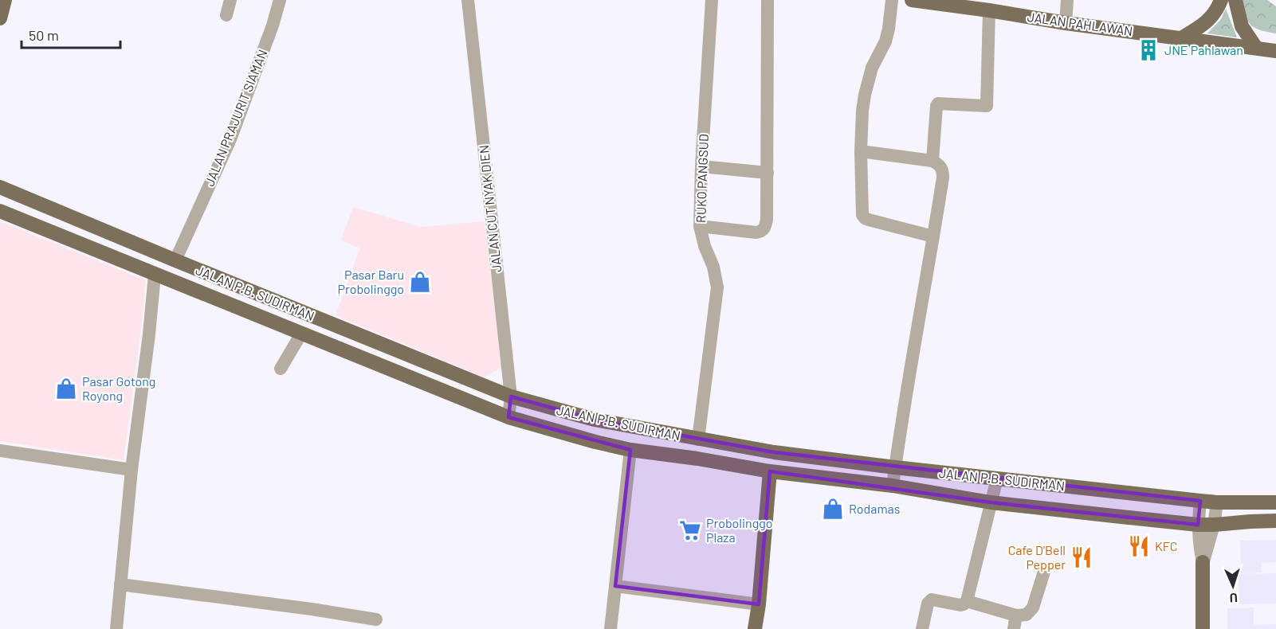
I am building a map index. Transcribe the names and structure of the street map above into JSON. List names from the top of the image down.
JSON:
{
  "streets": {
    "main road": ["JALAN PAHLAWAN", "JALAN P.B. SUDIRMAN"],
    "street": ["JALAN PRAJURIT SIAMAN", "RUKO PANGSUD", "JALAN CUT NYAK DIEN"]
  },
  "crossings": [
    ["JALAN PRAJURIT SIAMAN", "JALAN P.B. SUDIRMAN"],
    ["RUKO PANGSUD", "JALAN P.B. SUDIRMAN"],
    ["JALAN CUT NYAK DIEN", "JALAN P.B. SUDIRMAN"]
  ],
  "places": {
    "building": ["JNE Pahlawan"],
    "shop": ["Pasar Baru Probolinggo", "Pasar Gotong Royong", "Rodamas"],
    "supermarket": ["Probolinggo Plaza"],
    "restaurant": ["KFC", "Cafe D'Bell Pepper"]
  },
  "scale_bar": "50 m",
  "north": "bottom"
}
